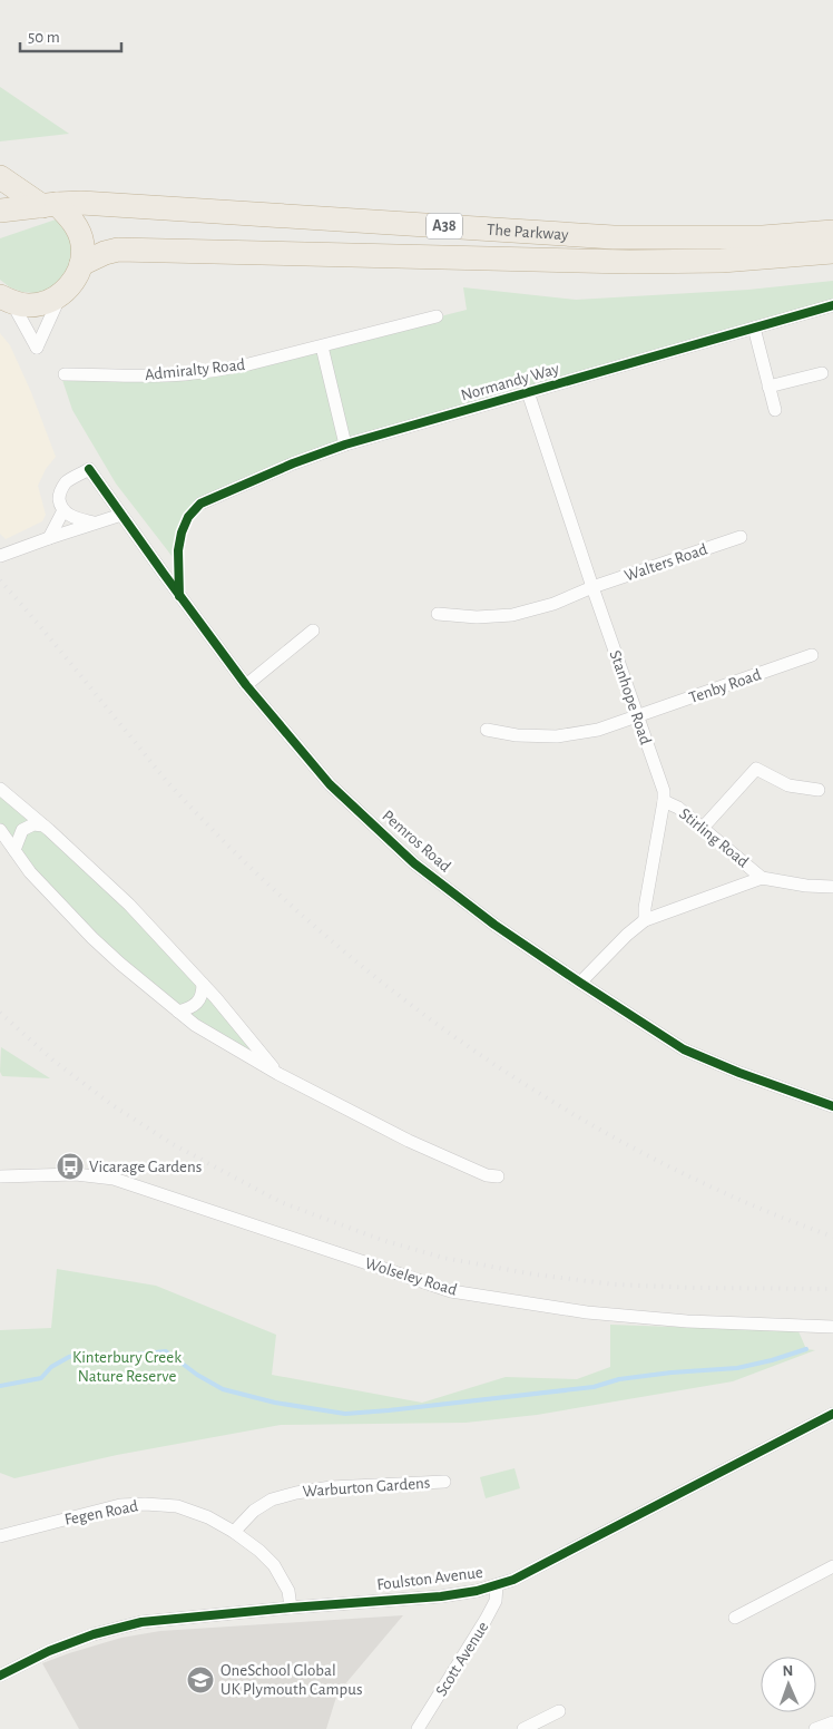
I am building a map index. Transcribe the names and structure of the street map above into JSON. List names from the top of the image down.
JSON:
{
  "streets": {
    "highway": ["A38", "The Parkway"],
    "street": [
      "Admiralty Road",
      "Normandy Way",
      "Walters Road",
      "Tenby Road",
      "Stanhope Road",
      "Stirling Road",
      "Pemros Road",
      "Wolseley Road",
      "Warburton Gardens",
      "Fegen Road",
      "Foulston Avenue",
      "Scott Avenue"
    ]
  },
  "crossings": [
    ["Normandy Way", "Stanhope Road"],
    ["Walters Road", "Stanhope Road"],
    ["Tenby Road", "Stanhope Road"],
    ["Stanhope Road", "Stirling Road"],
    ["Warburton Gardens", "Fegen Road"],
    ["Fegen Road", "Foulston Avenue"],
    ["Foulston Avenue", "Scott Avenue"]
  ],
  "parks": ["Kinterbury Creek Nature Reserve"],
  "places": {
    "bus stop": ["Vicarage Gardens"],
    "school or university": ["OneSchool Global UK Plymouth Campus"]
  },
  "scale_bar": "50 m",
  "north": "top"
}
